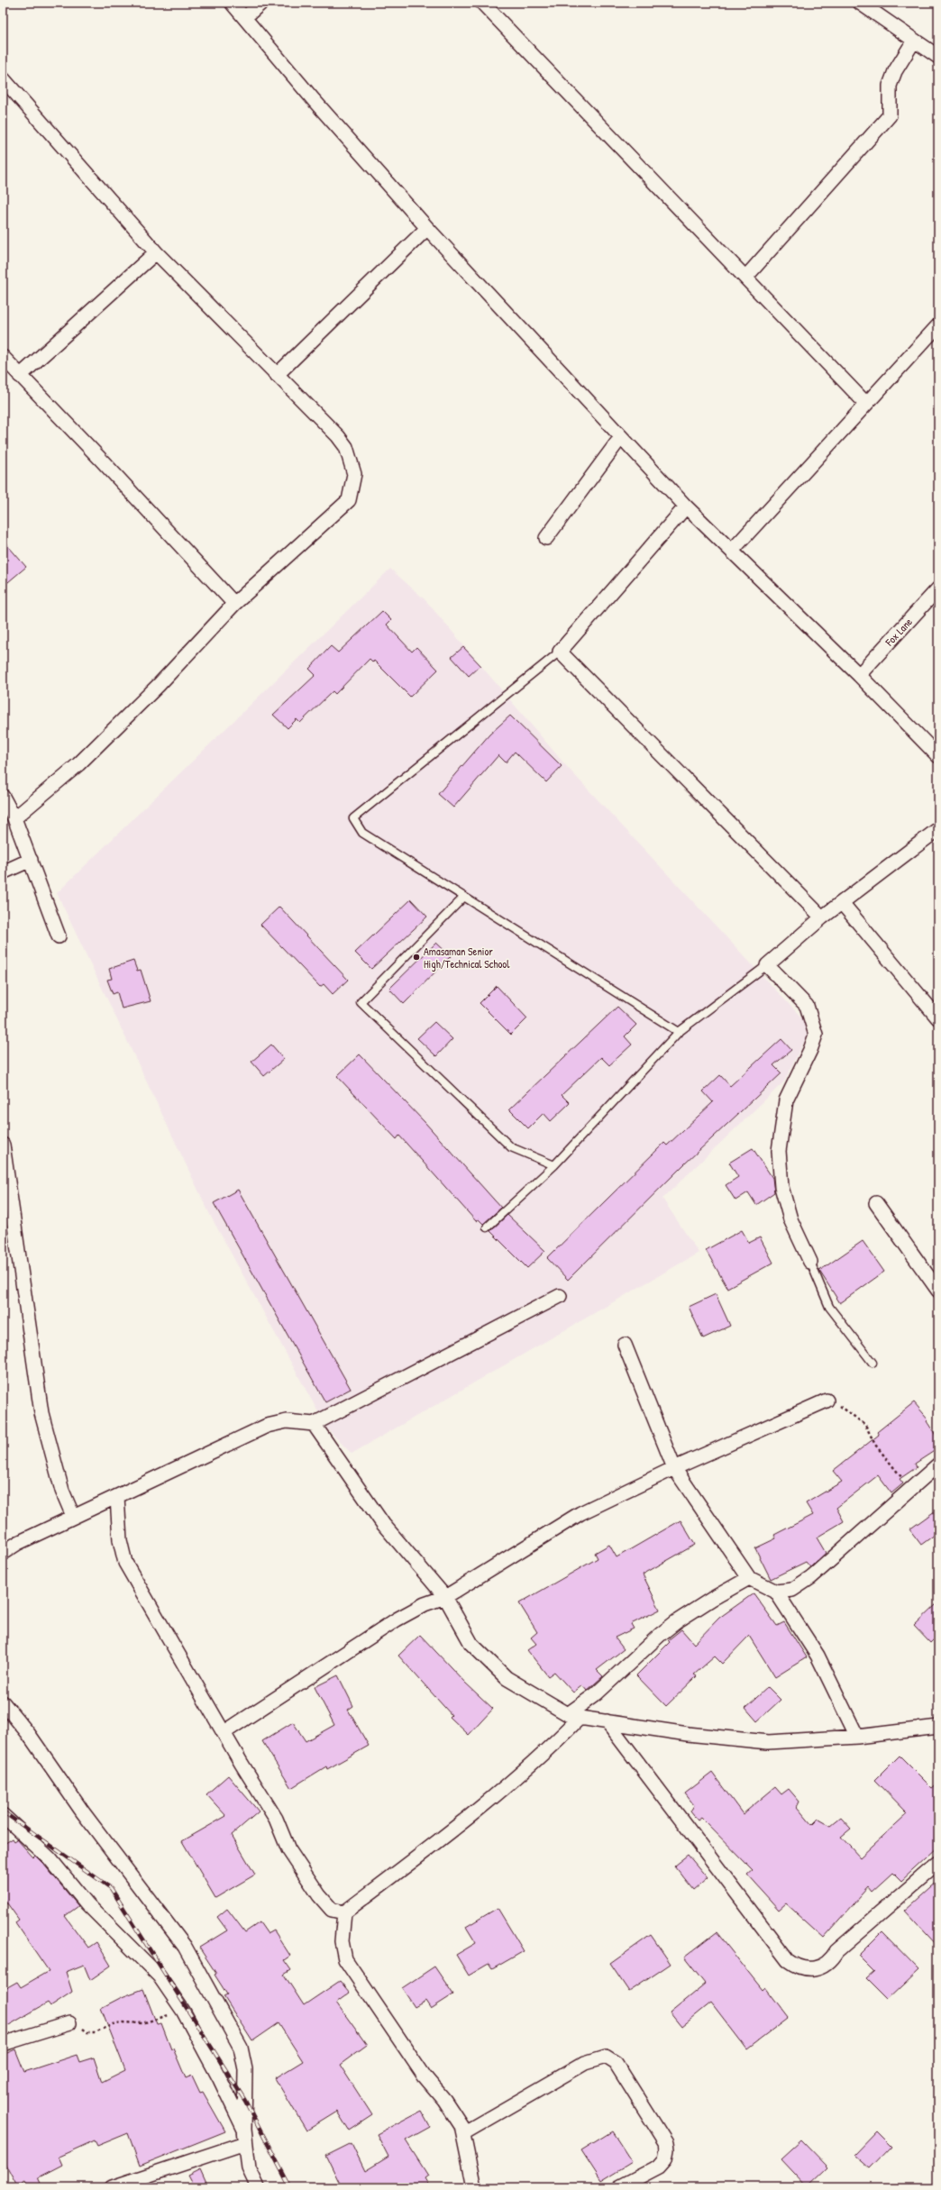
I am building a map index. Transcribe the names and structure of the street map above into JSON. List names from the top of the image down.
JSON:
{
  "streets": {
    "street": ["Fox Lane"]
  },
  "places": ["Amasaman Senior High/Technical School"]
}
